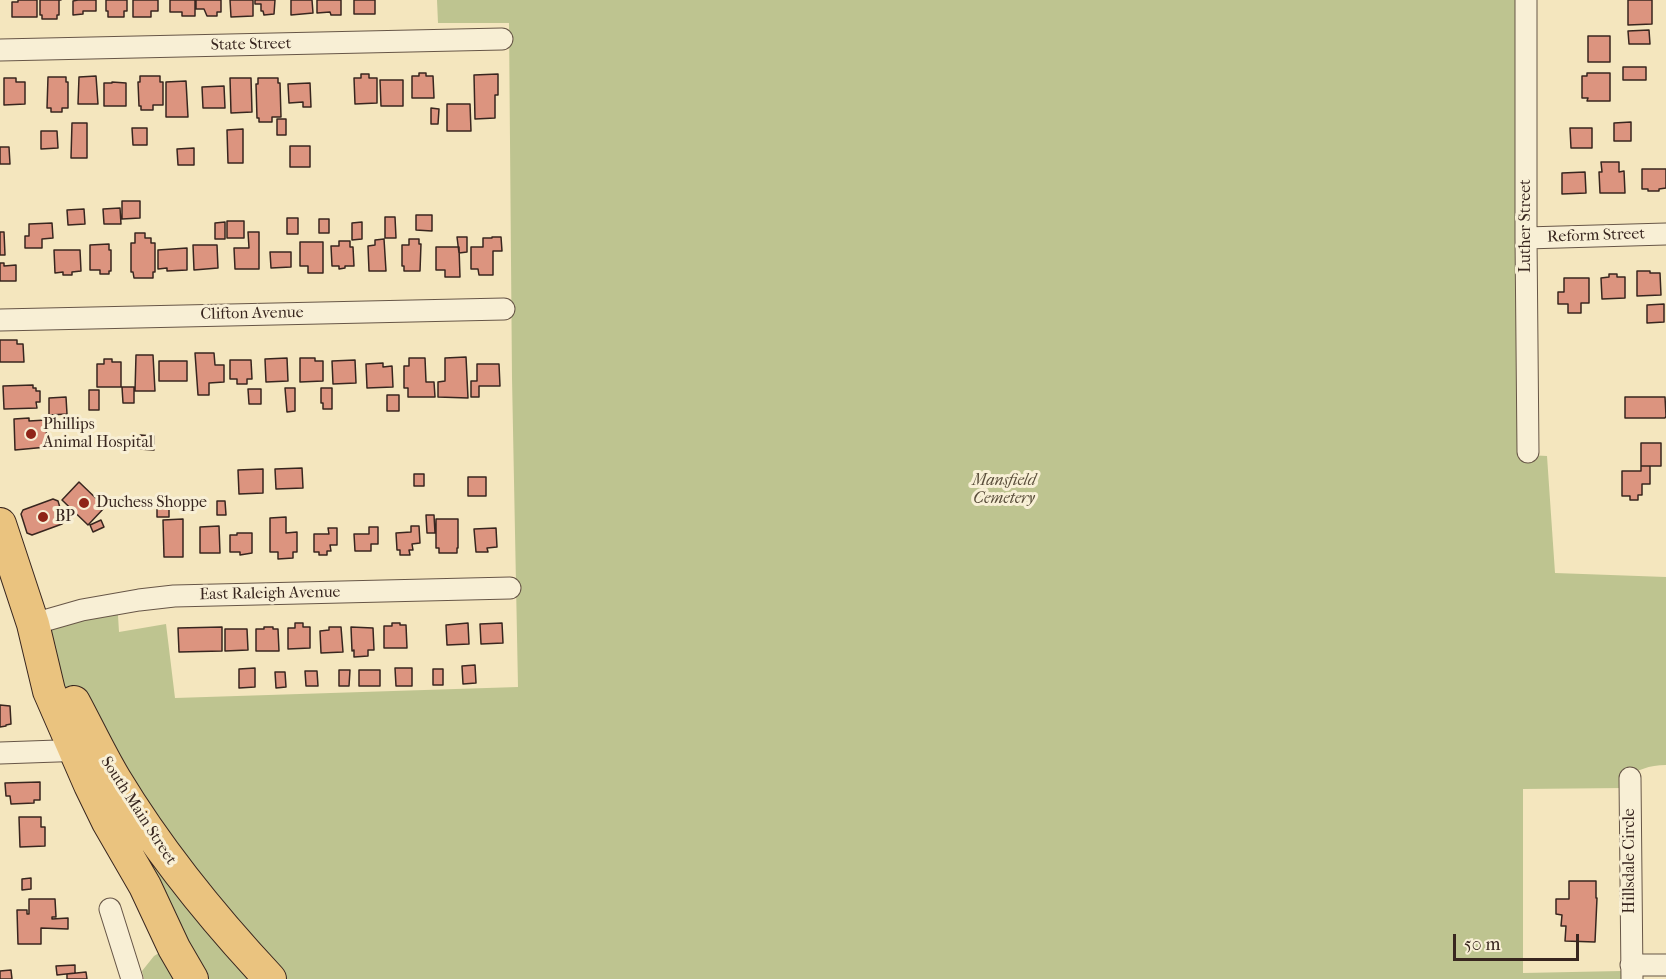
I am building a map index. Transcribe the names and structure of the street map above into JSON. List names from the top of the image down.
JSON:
{
  "streets": {
    "highway": ["South Main Street"],
    "street": [
      "State Street",
      "Luther Street",
      "Reform Street",
      "Clifton Avenue",
      "East Raleigh Avenue",
      "Hillsdale Circle"
    ]
  },
  "crossings": [
    ["Luther Street", "Reform Street"],
    ["East Raleigh Avenue", "South Main Street"]
  ],
  "parks": ["Mansfield Cemetery"],
  "places": ["Phillips Animal Hospital", "Duchess Shoppe", "BP"],
  "scale_bar": "50 m"
}
